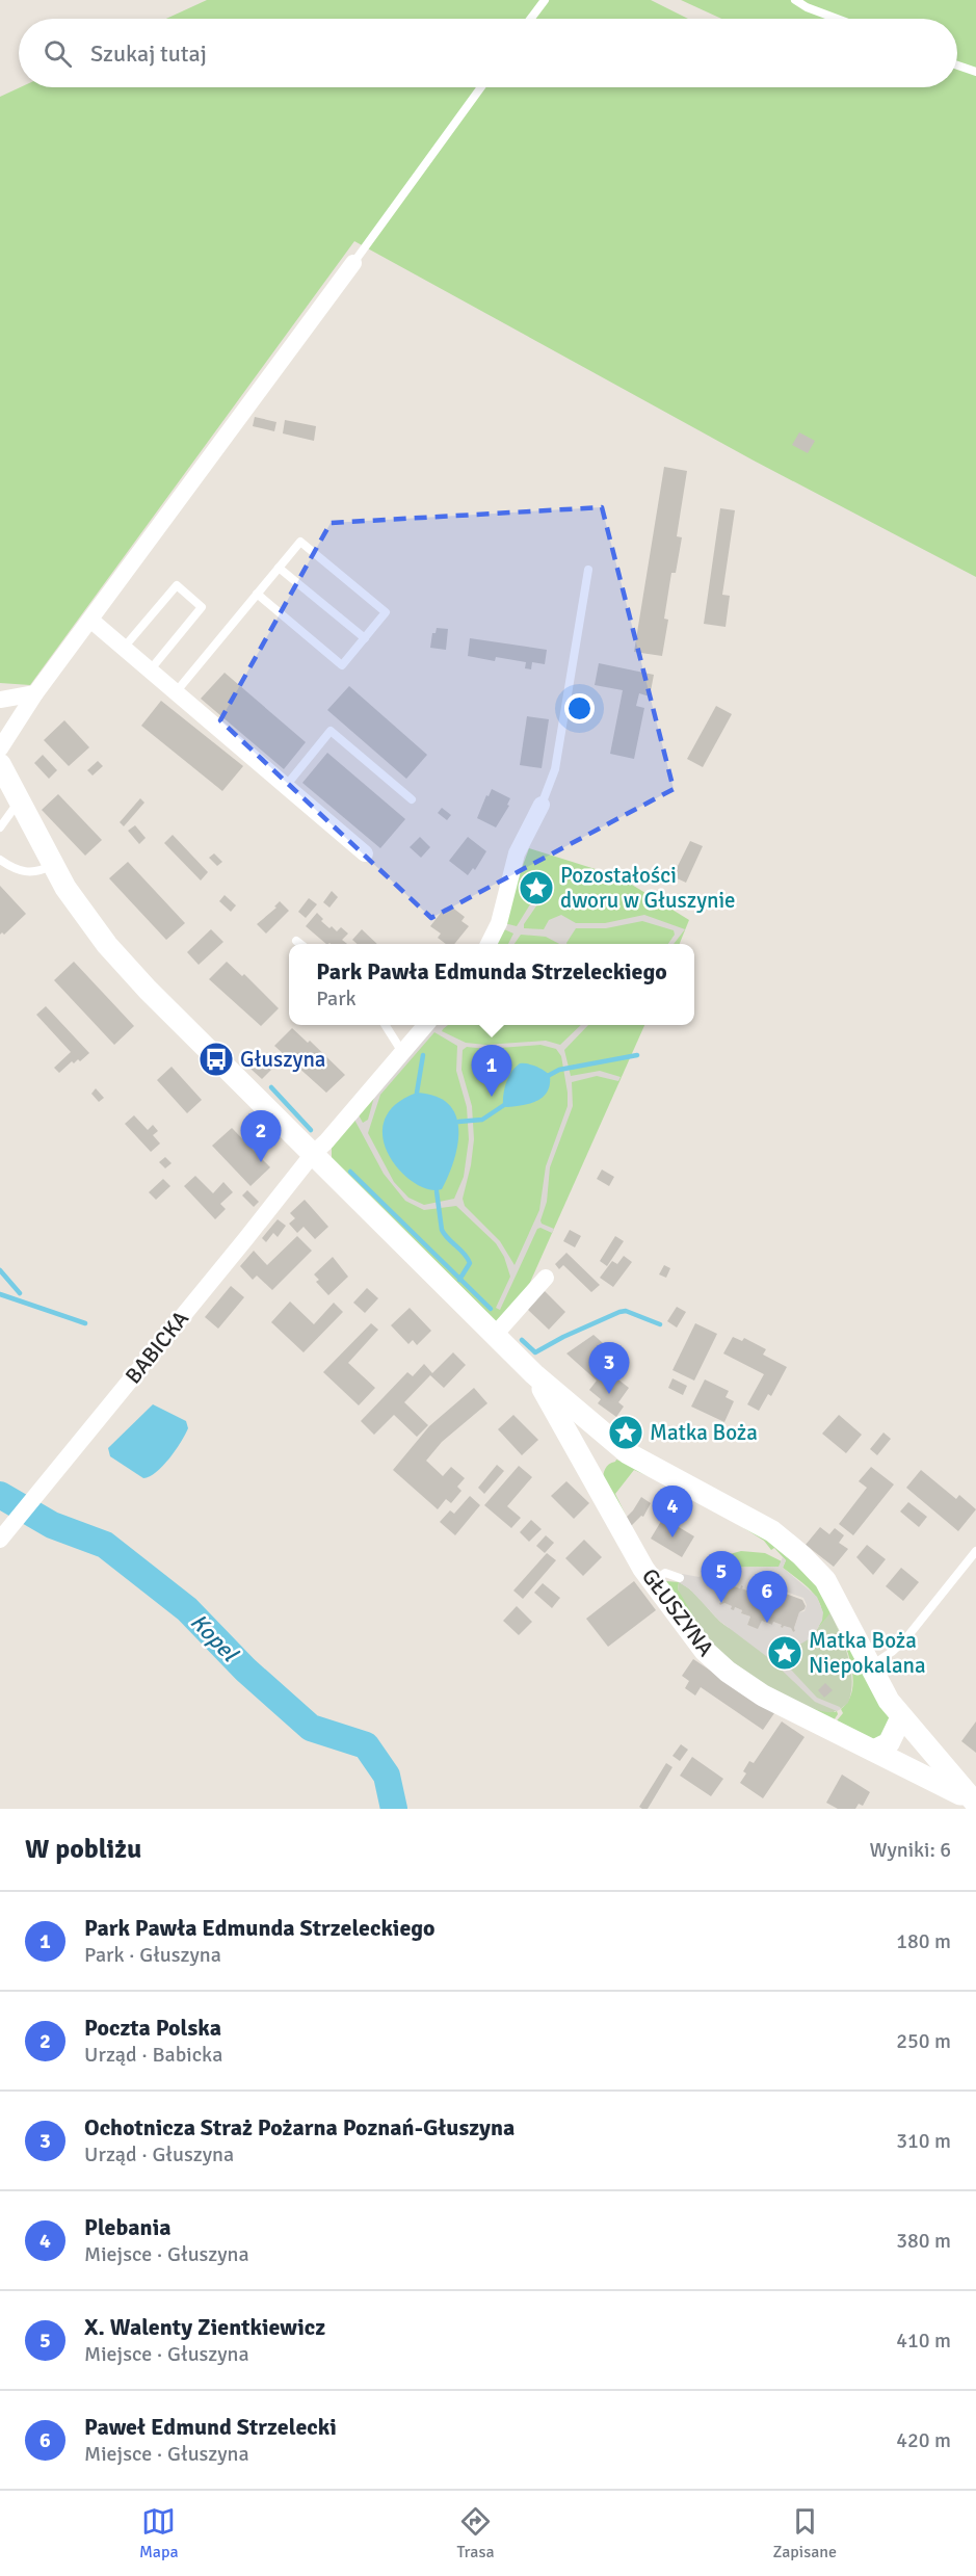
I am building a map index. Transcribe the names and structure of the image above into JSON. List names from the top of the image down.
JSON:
{
  "streets": {
    "street": ["BABICKA", "GŁUSZYNA"]
  },
  "crossings": [
    ["BABICKA", "GŁUSZYNA"]
  ],
  "water": ["Kopel"],
  "places": {
    "place": ["Pozostałości dworu w Głuszynie", "Matka Boża", "Matka Boża Niepokalana"],
    "bus stop": ["Głuszyna"]
  },
  "page": {
    "search": "Szukaj tutaj",
    "popup": ["Park Pawła Edmunda Strzeleckiego", "Park"],
    "pins": [
      "1",
      "2",
      "3",
      "4",
      "5",
      "6"
    ],
    "heading": ["W pobliżu", "Wyniki: 6"],
    "list": [
      {
        "mark": "1",
        "name": "Park Pawła Edmunda Strzeleckiego",
        "note": "Park · Głuszyna",
        "value": "180 m"
      },
      {
        "mark": "2",
        "name": "Poczta Polska",
        "note": "Urząd · Babicka",
        "value": "250 m"
      },
      {
        "mark": "3",
        "name": "Ochotnicza Straż Pożarna Poznań-Głuszyna",
        "note": "Urząd · Głuszyna",
        "value": "310 m"
      },
      {
        "mark": "4",
        "name": "Plebania",
        "note": "Miejsce · Głuszyna",
        "value": "380 m"
      },
      {
        "mark": "5",
        "name": "X. Walenty Zientkiewicz",
        "note": "Miejsce · Głuszyna",
        "value": "410 m"
      },
      {
        "mark": "6",
        "name": "Paweł Edmund Strzelecki",
        "note": "Miejsce · Głuszyna",
        "value": "420 m"
      }
    ],
    "nav": ["Mapa", "Trasa", "Zapisane"]
  }
}
